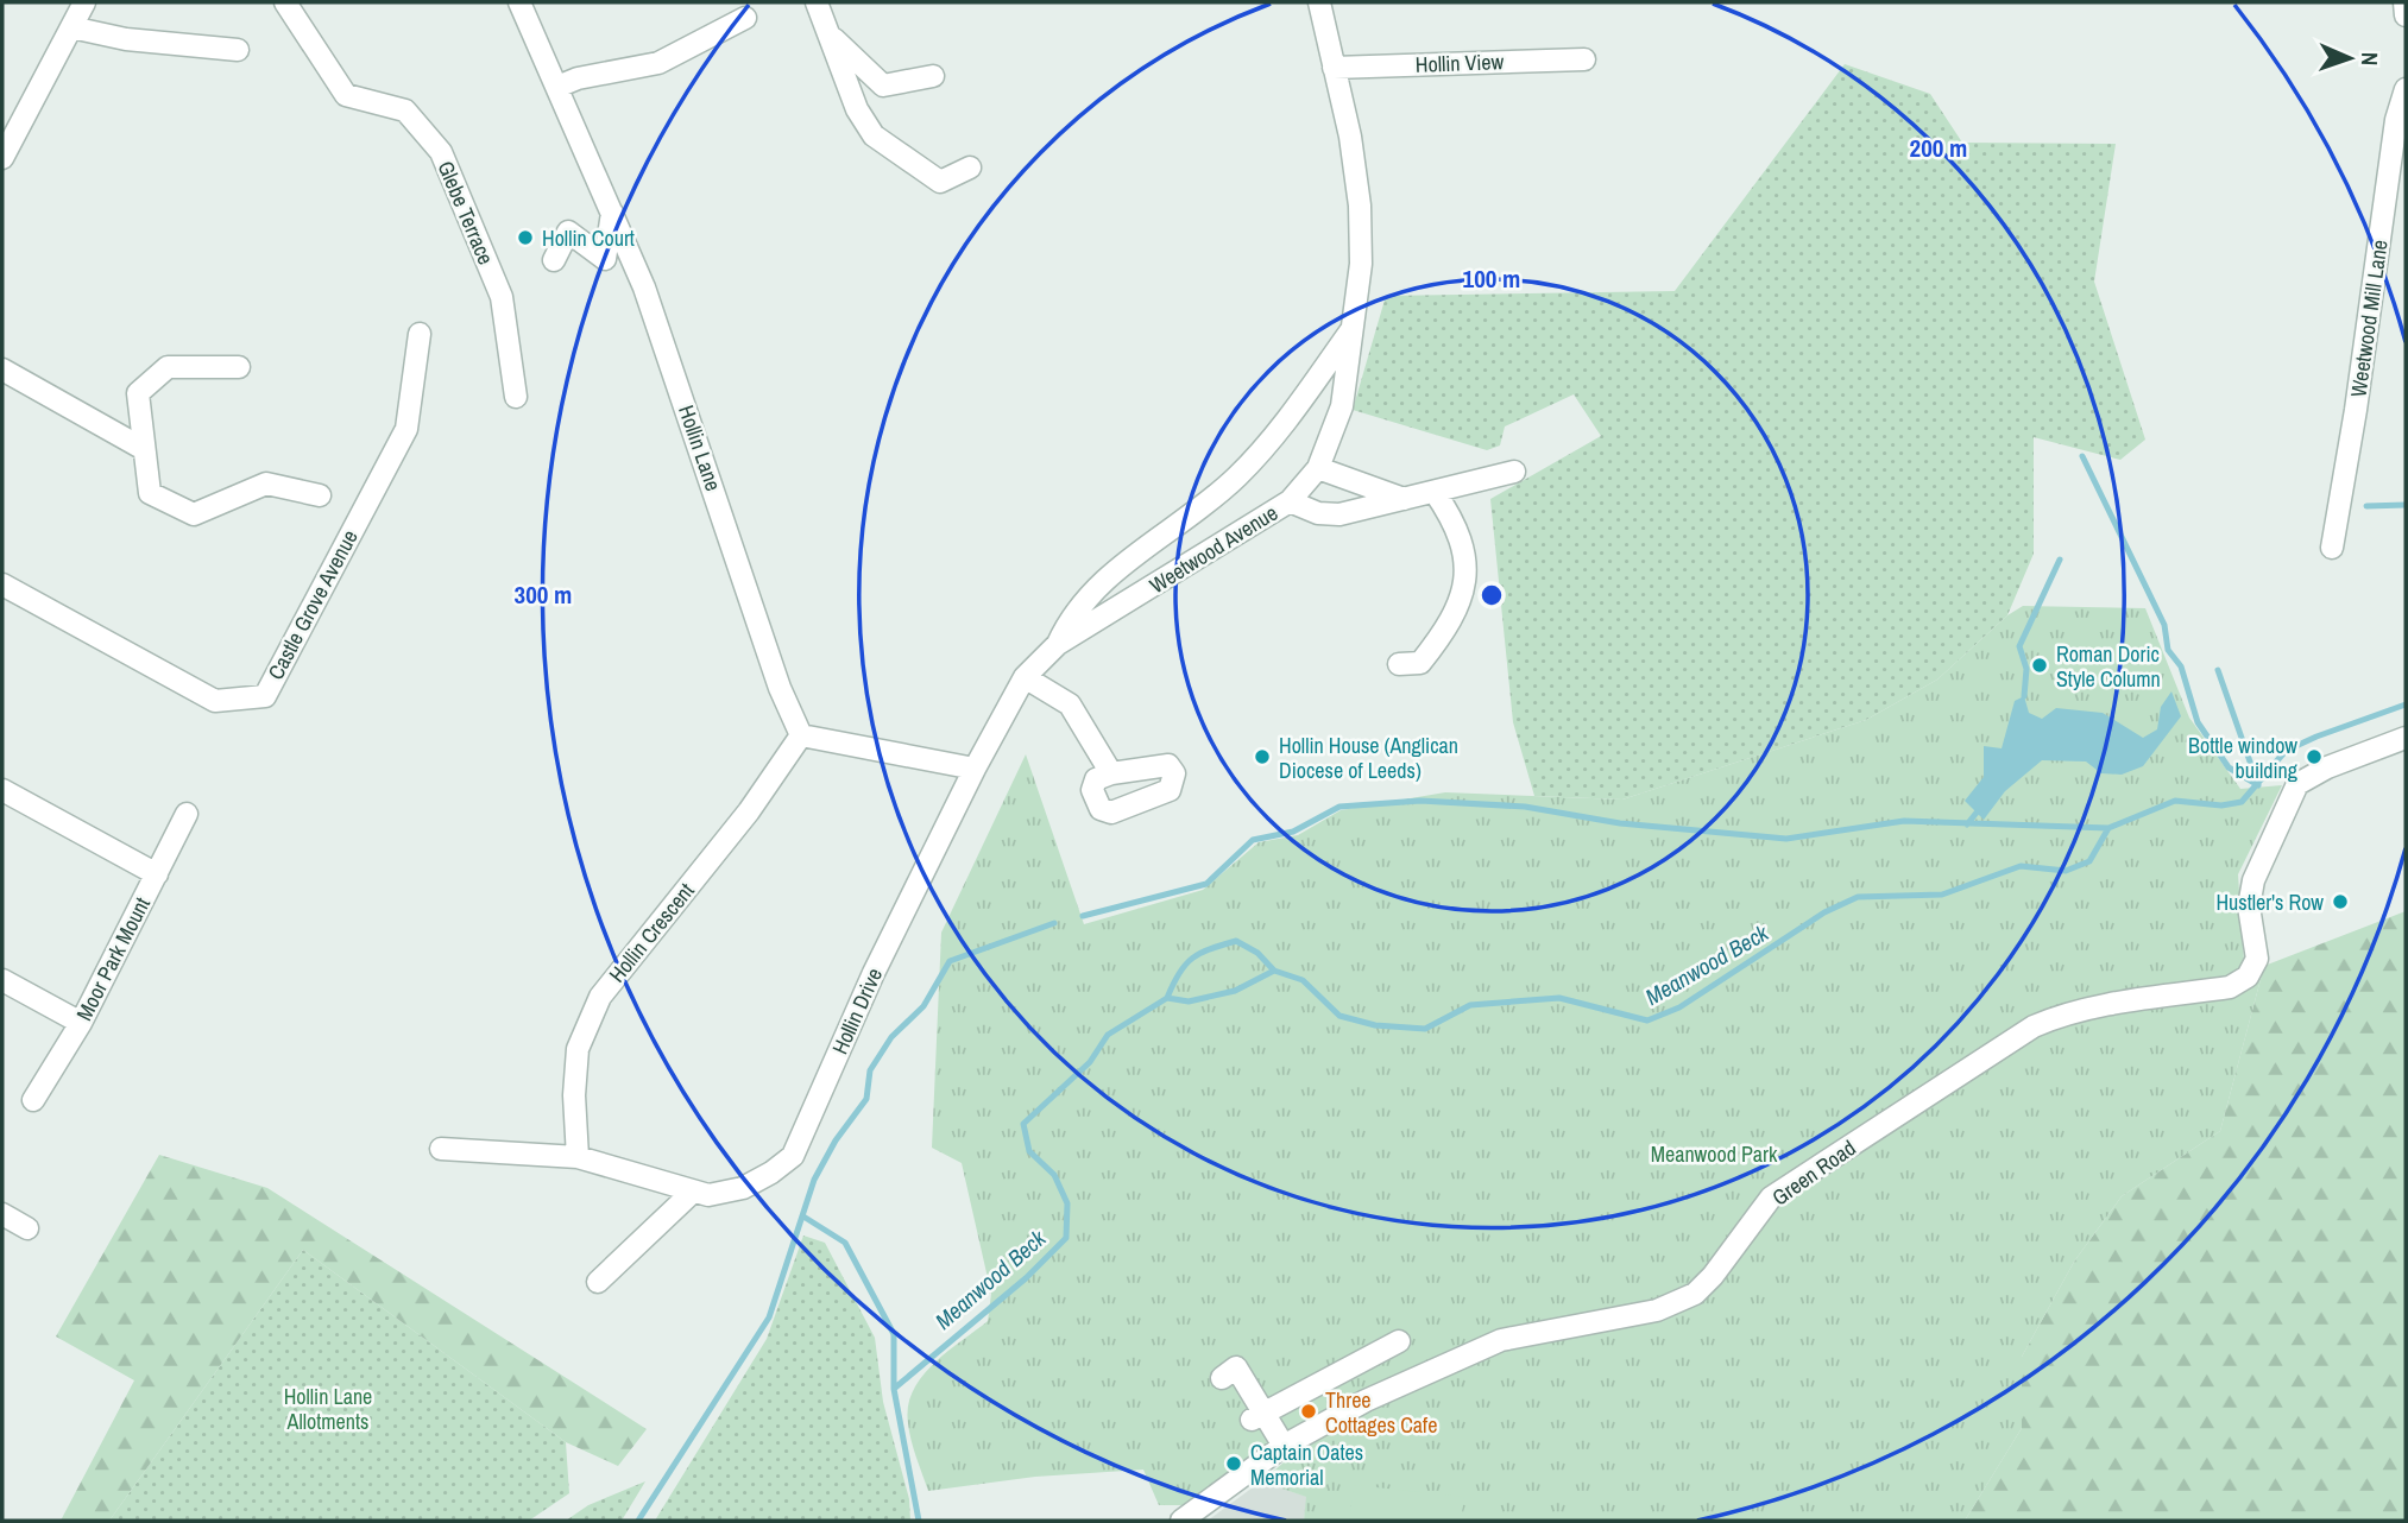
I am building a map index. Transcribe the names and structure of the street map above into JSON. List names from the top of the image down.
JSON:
{
  "streets": {
    "street": [
      "Hollin View",
      "Glebe Terrace",
      "Weetwood Mill Lane",
      "Hollin Lane",
      "Weetwood Avenue",
      "Castle Grove Avenue",
      "Hollin Crescent",
      "Moor Park Mount",
      "Hollin Drive",
      "Green Road"
    ]
  },
  "crossings": [
    ["Hollin View", "Weetwood Avenue"],
    ["Hollin Lane", "Hollin Crescent"],
    ["Weetwood Avenue", "Hollin Drive"],
    ["Hollin Crescent", "Hollin Drive"]
  ],
  "water": ["Meanwood Beck"],
  "parks": ["Meanwood Park", "Hollin Lane Allotments"],
  "places": [
    "Hollin Court",
    "Roman Doric Style Column",
    "Hollin House (Anglican Diocese of Leeds)",
    "Bottle window building",
    "Hustler's Row",
    "Three Cottages Cafe",
    "Captain Oates Memorial"
  ],
  "north": "right",
  "rings": ["200 m", "100 m", "300 m"]
}
